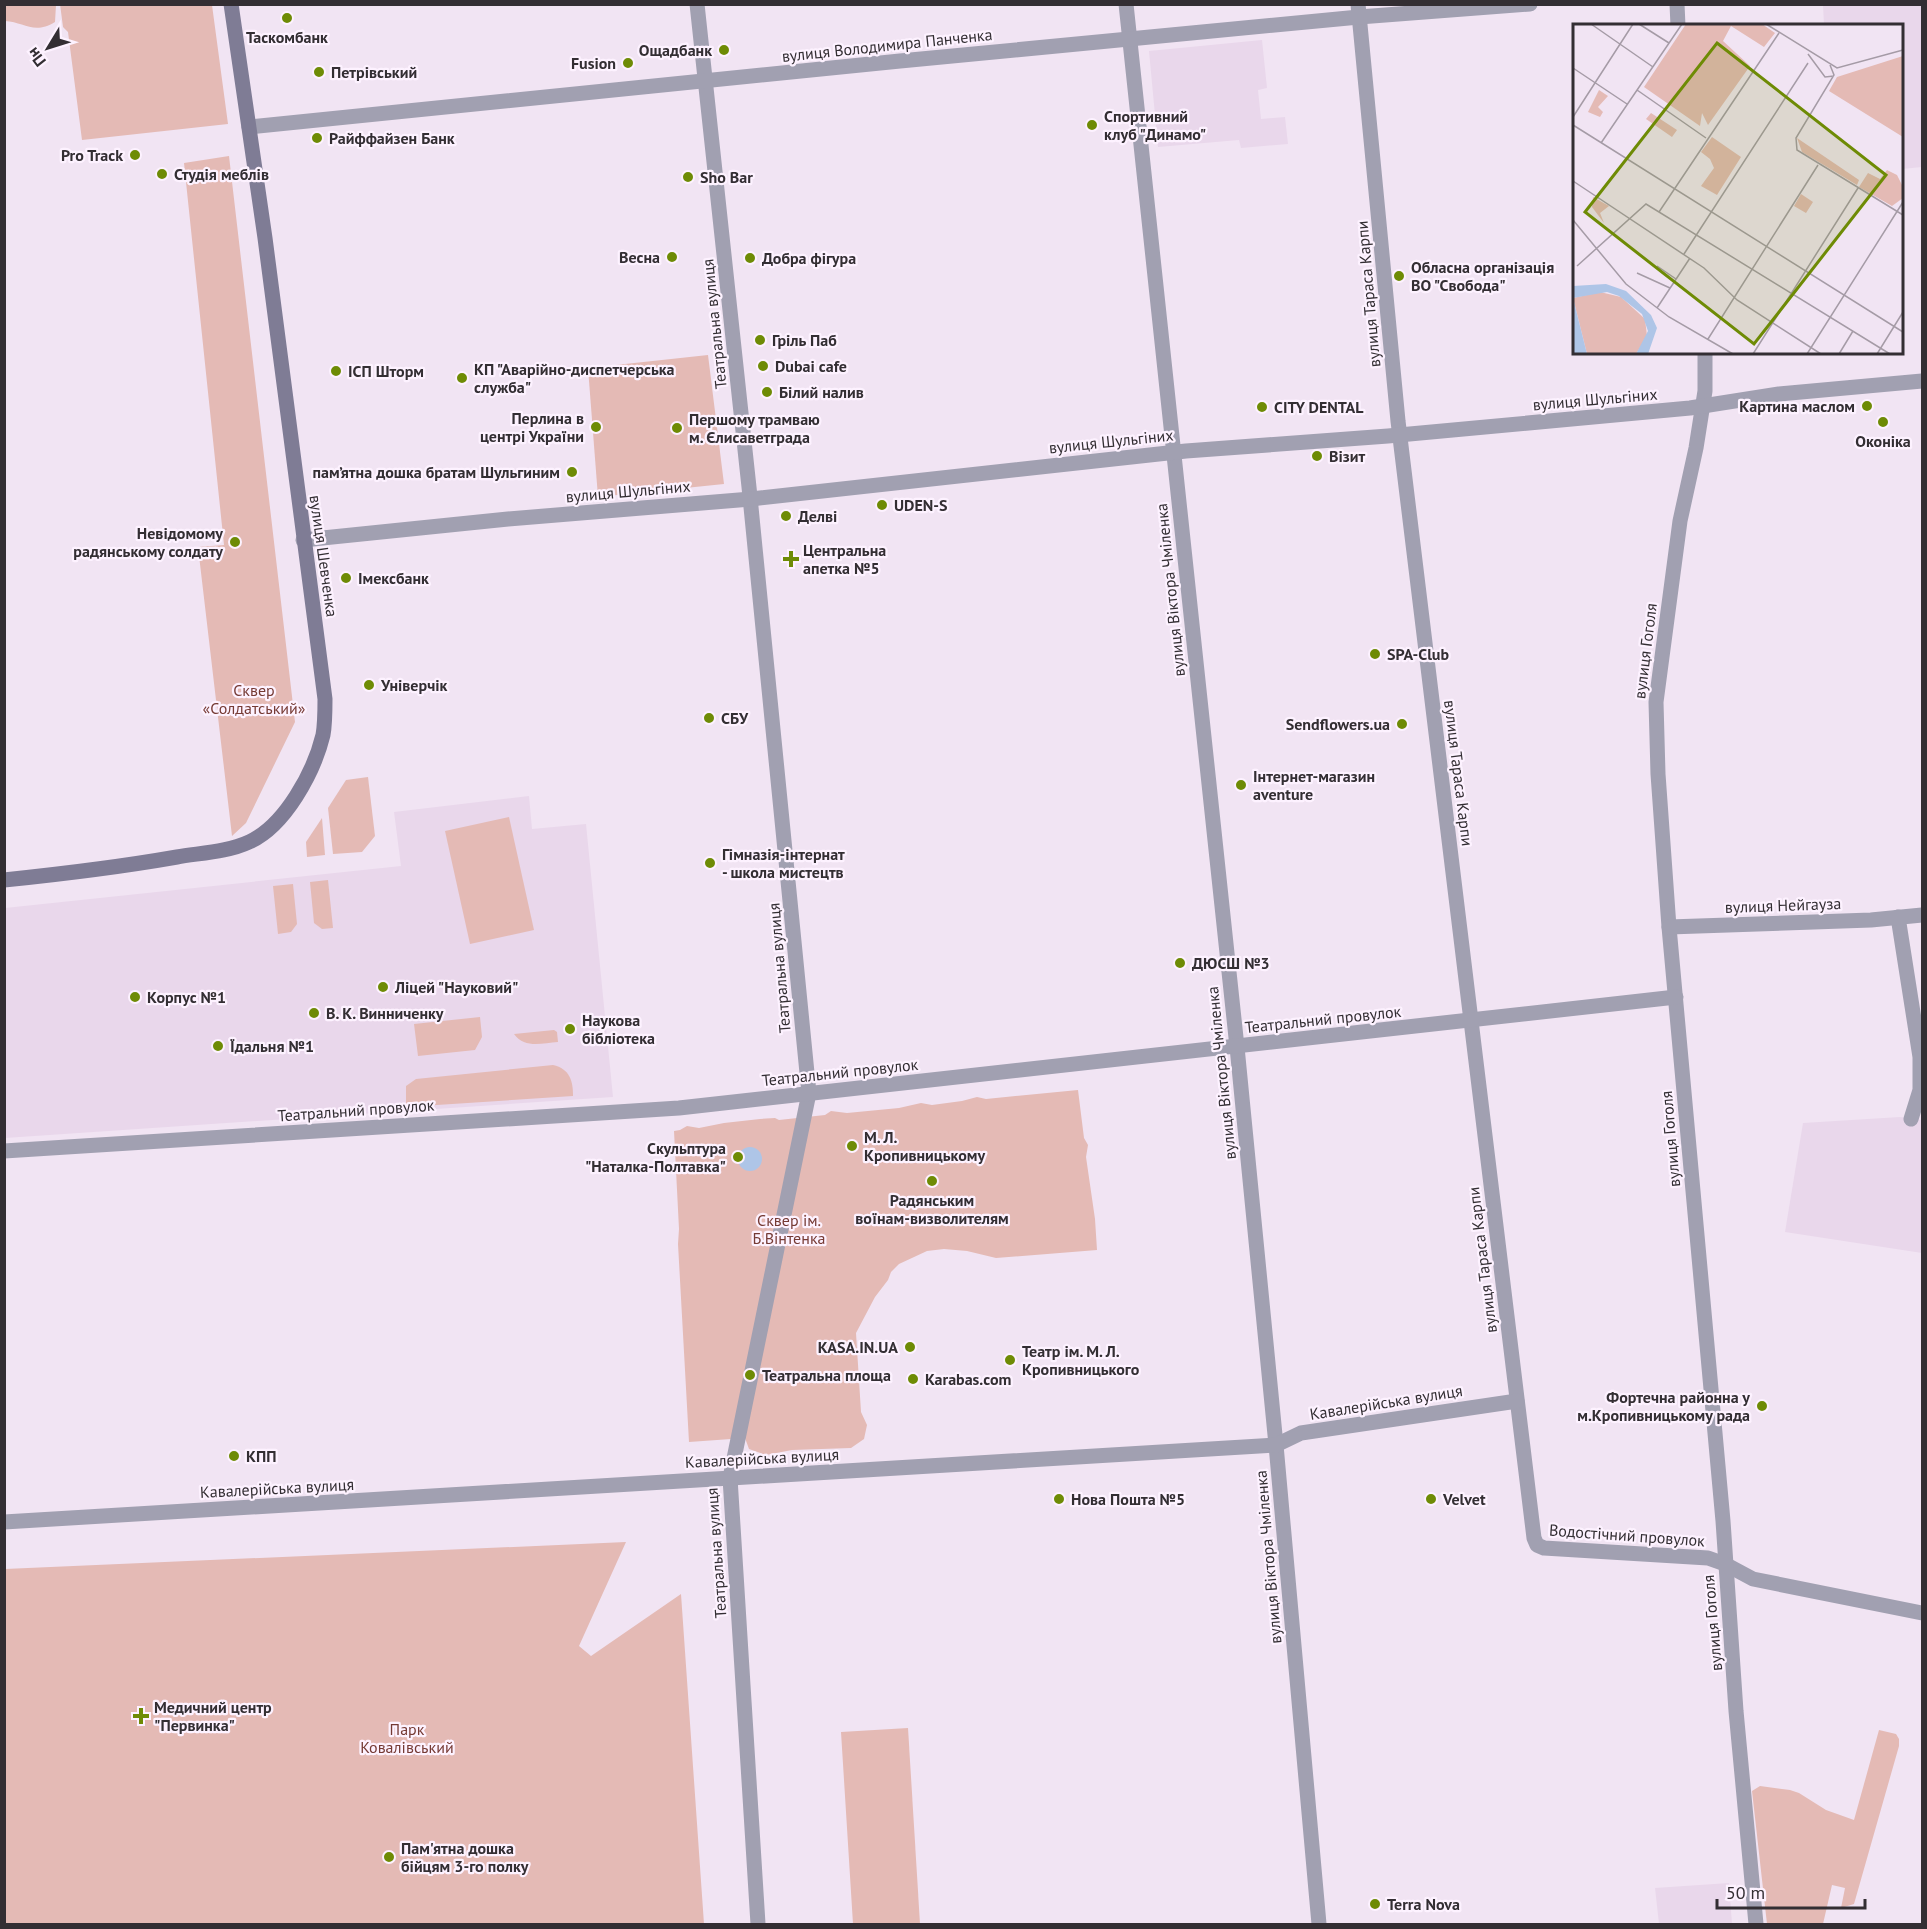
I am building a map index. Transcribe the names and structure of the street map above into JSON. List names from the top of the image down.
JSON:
{
  "streets": {
    "main road": ["вулиця Шевченка"],
    "street": [
      "вулиця Володимира Панченка",
      "вулиця Тараса Карпи",
      "Театральна вулиця",
      "вулиця Шульгіних",
      "вулиця Віктора Чміленка",
      "вулиця Гоголя",
      "вулиця Нейгауза",
      "Театральний провулок",
      "Кавалерійська вулиця",
      "Водостічний провулок"
    ]
  },
  "crossings": [
    ["вулиця Володимира Панченка", "вулиця Тараса Карпи"],
    ["вулиця Володимира Панченка", "Театральна вулиця"],
    ["вулиця Володимира Панченка", "вулиця Шевченка"],
    ["вулиця Володимира Панченка", "вулиця Віктора Чміленка"],
    ["вулиця Тараса Карпи", "вулиця Шульгіних"],
    ["вулиця Тараса Карпи", "Театральний провулок"],
    ["вулиця Тараса Карпи", "Кавалерійська вулиця"],
    ["вулиця Тараса Карпи", "Водостічний провулок"],
    ["Театральна вулиця", "вулиця Шульгіних"],
    ["Театральна вулиця", "Театральний провулок"],
    ["Театральна вулиця", "Кавалерійська вулиця"],
    ["вулиця Шульгіних", "вулиця Шевченка"],
    ["вулиця Шульгіних", "вулиця Віктора Чміленка"],
    ["вулиця Шульгіних", "вулиця Гоголя"],
    ["вулиця Віктора Чміленка", "Театральний провулок"],
    ["вулиця Віктора Чміленка", "Кавалерійська вулиця"],
    ["вулиця Гоголя", "вулиця Нейгауза"],
    ["вулиця Гоголя", "Театральний провулок"],
    ["вулиця Гоголя", "Водостічний провулок"]
  ],
  "parks": ["Сквер «Солдатський»", "Сквер ім. Б.Вінтенка", "Парк Ковалівський"],
  "places": {
    "other": [
      "Таскомбанк",
      "Ощадбанк",
      "Fusion",
      "Петрівський",
      "Спортивний клуб \"Динамо\"",
      "Райффайзен Банк",
      "Pro Track",
      "Студія меблів",
      "Sho Bar",
      "Весна",
      "Добра фігура",
      "Обласна організація ВО \"Свобода\"",
      "Гріль Паб",
      "Dubai cafe",
      "ІСП Шторм",
      "КП \"Аварійно-диспетчерська служба\"",
      "Білий налив",
      "Картина маслом",
      "CITY DENTAL",
      "Оконіка",
      "Перлина в центрі України",
      "Першому трамваю м. Єлисаветграда",
      "Візит",
      "пам’ятна дошка братам Шульгиним",
      "UDEN-S",
      "Делві",
      "Невідомому радянському солдату",
      "Імексбанк",
      "SPA-Club",
      "Універчік",
      "СБУ",
      "Sendflowers.ua",
      "Інтернет-магазин aventure",
      "Гімназія-інтернат - школа мистецтв",
      "ДЮСШ №3",
      "Ліцей \"Науковий\"",
      "Корпус №1",
      "В. К. Винниченку",
      "Наукова бібліотека",
      "Їдальня №1",
      "М. Л. Кропивницькому",
      "Скульптура \"Наталка-Полтавка\"",
      "Радянським воїнам-визволителям",
      "KASA.IN.UA",
      "Театр ім. М. Л. Кропивницького",
      "Театральна площа",
      "Karabas.com",
      "Фортечна районна у м.Кропивницькому рада",
      "КПП",
      "Нова Пошта №5",
      "Velvet",
      "Пам'ятна дошка бійцям 3-го полку",
      "Terra Nova"
    ],
    "health": ["Центральна апетка №5", "Медичний центр \"Первинка\""]
  },
  "scale_bar": "50 m",
  "north": "bottom left"
}
